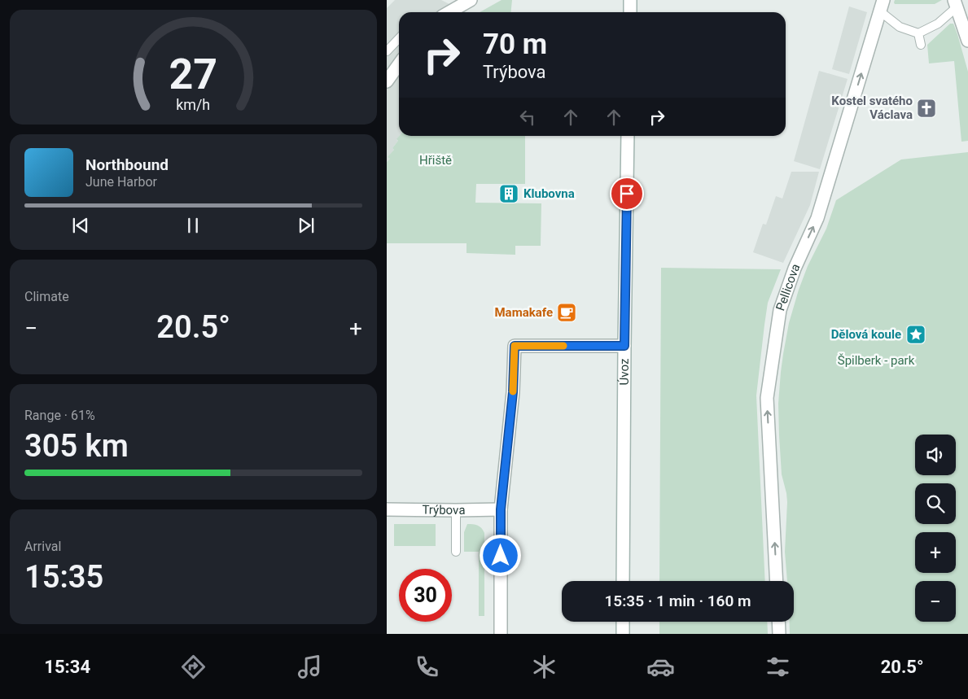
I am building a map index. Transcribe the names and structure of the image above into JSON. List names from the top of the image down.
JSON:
{
  "streets": {
    "street": ["Pellicova", "Úvoz", "Trýbova"]
  },
  "one_way": ["Pellicova"],
  "parks": ["Hřiště", "Špilberk - park"],
  "places": {
    "church": ["Kostel svatého Václava"],
    "building": ["Klubovna"],
    "cafe": ["Mamakafe"],
    "place": ["Dělová koule"]
  },
  "page": {
    "turn": ["70 m", "Trýbova"],
    "song": ["Northbound", "June Harbor"],
    "tile": [
      "Climate",
      ["Range · 61%", "305 km"],
      ["Arrival", "15:35"]
    ],
    "heat": ["−", "20.5°", "+"],
    "map_buttons": ["+", "−"],
    "limit": "30",
    "trip": "15:35 · 1 min · 160 m",
    "tabs": ["15:34", "20.5°"],
    "gauge": ["27", "km/h"]
  }
}
